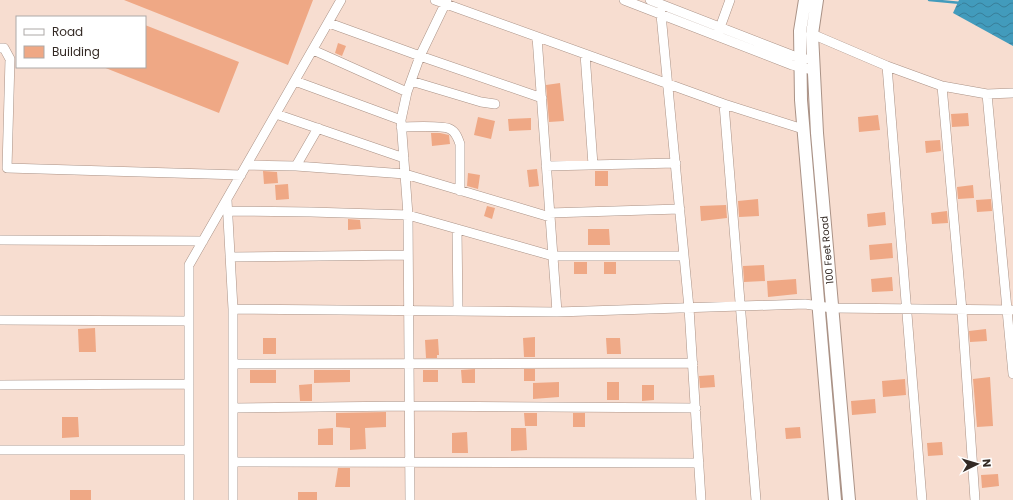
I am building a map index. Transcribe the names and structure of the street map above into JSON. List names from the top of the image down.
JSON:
{
  "streets": {
    "main road": ["100 Feet Road"]
  },
  "legend": ["Road", "Building"],
  "north": "right"
}
